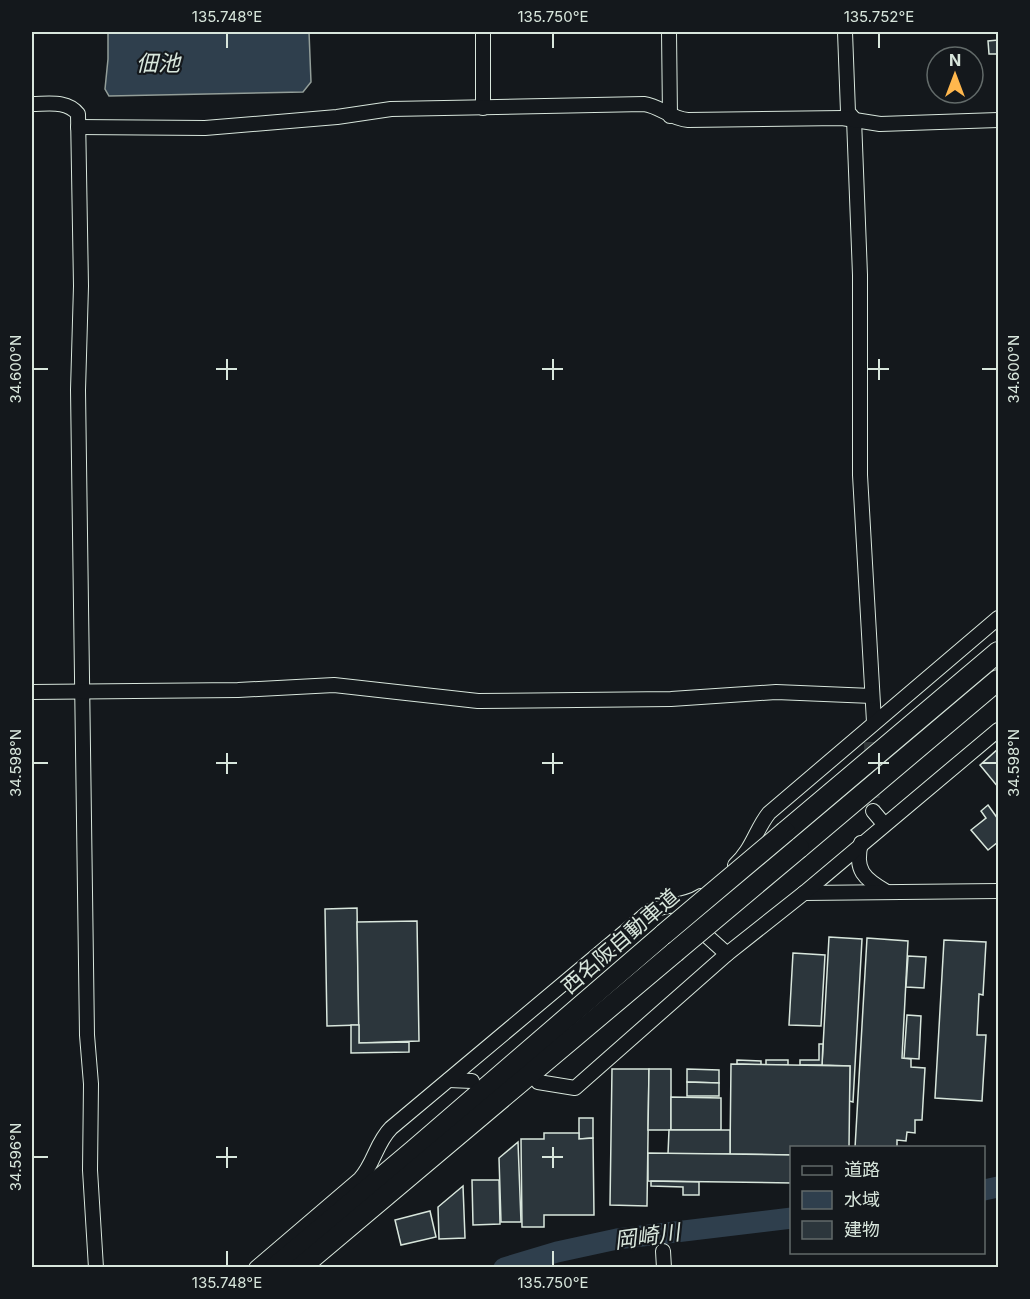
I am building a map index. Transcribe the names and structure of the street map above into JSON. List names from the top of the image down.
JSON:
{
  "streets": {
    "highway": ["西名阪自動車道"]
  },
  "water": ["佃池", "岡崎川"],
  "legend": ["道路", "水域", "建物"],
  "north": "top",
  "coordinates": [
    "135.748°E",
    "135.750°E",
    "135.752°E",
    "34.600°N",
    "34.598°N",
    "34.596°N"
  ]
}
